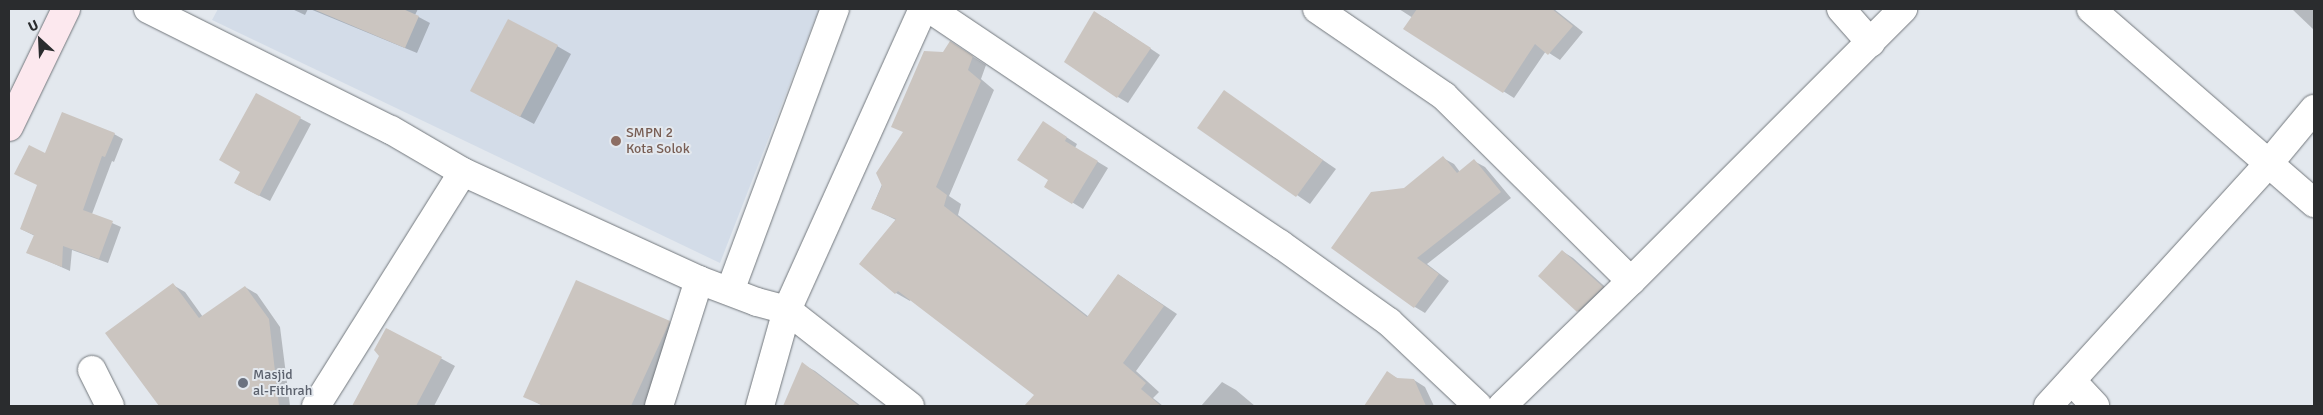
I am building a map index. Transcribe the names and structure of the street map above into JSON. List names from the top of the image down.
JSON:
{
  "places": ["SMPN 2 Kota Solok", "Masjid al-Fithrah"],
  "north": "top left"
}
